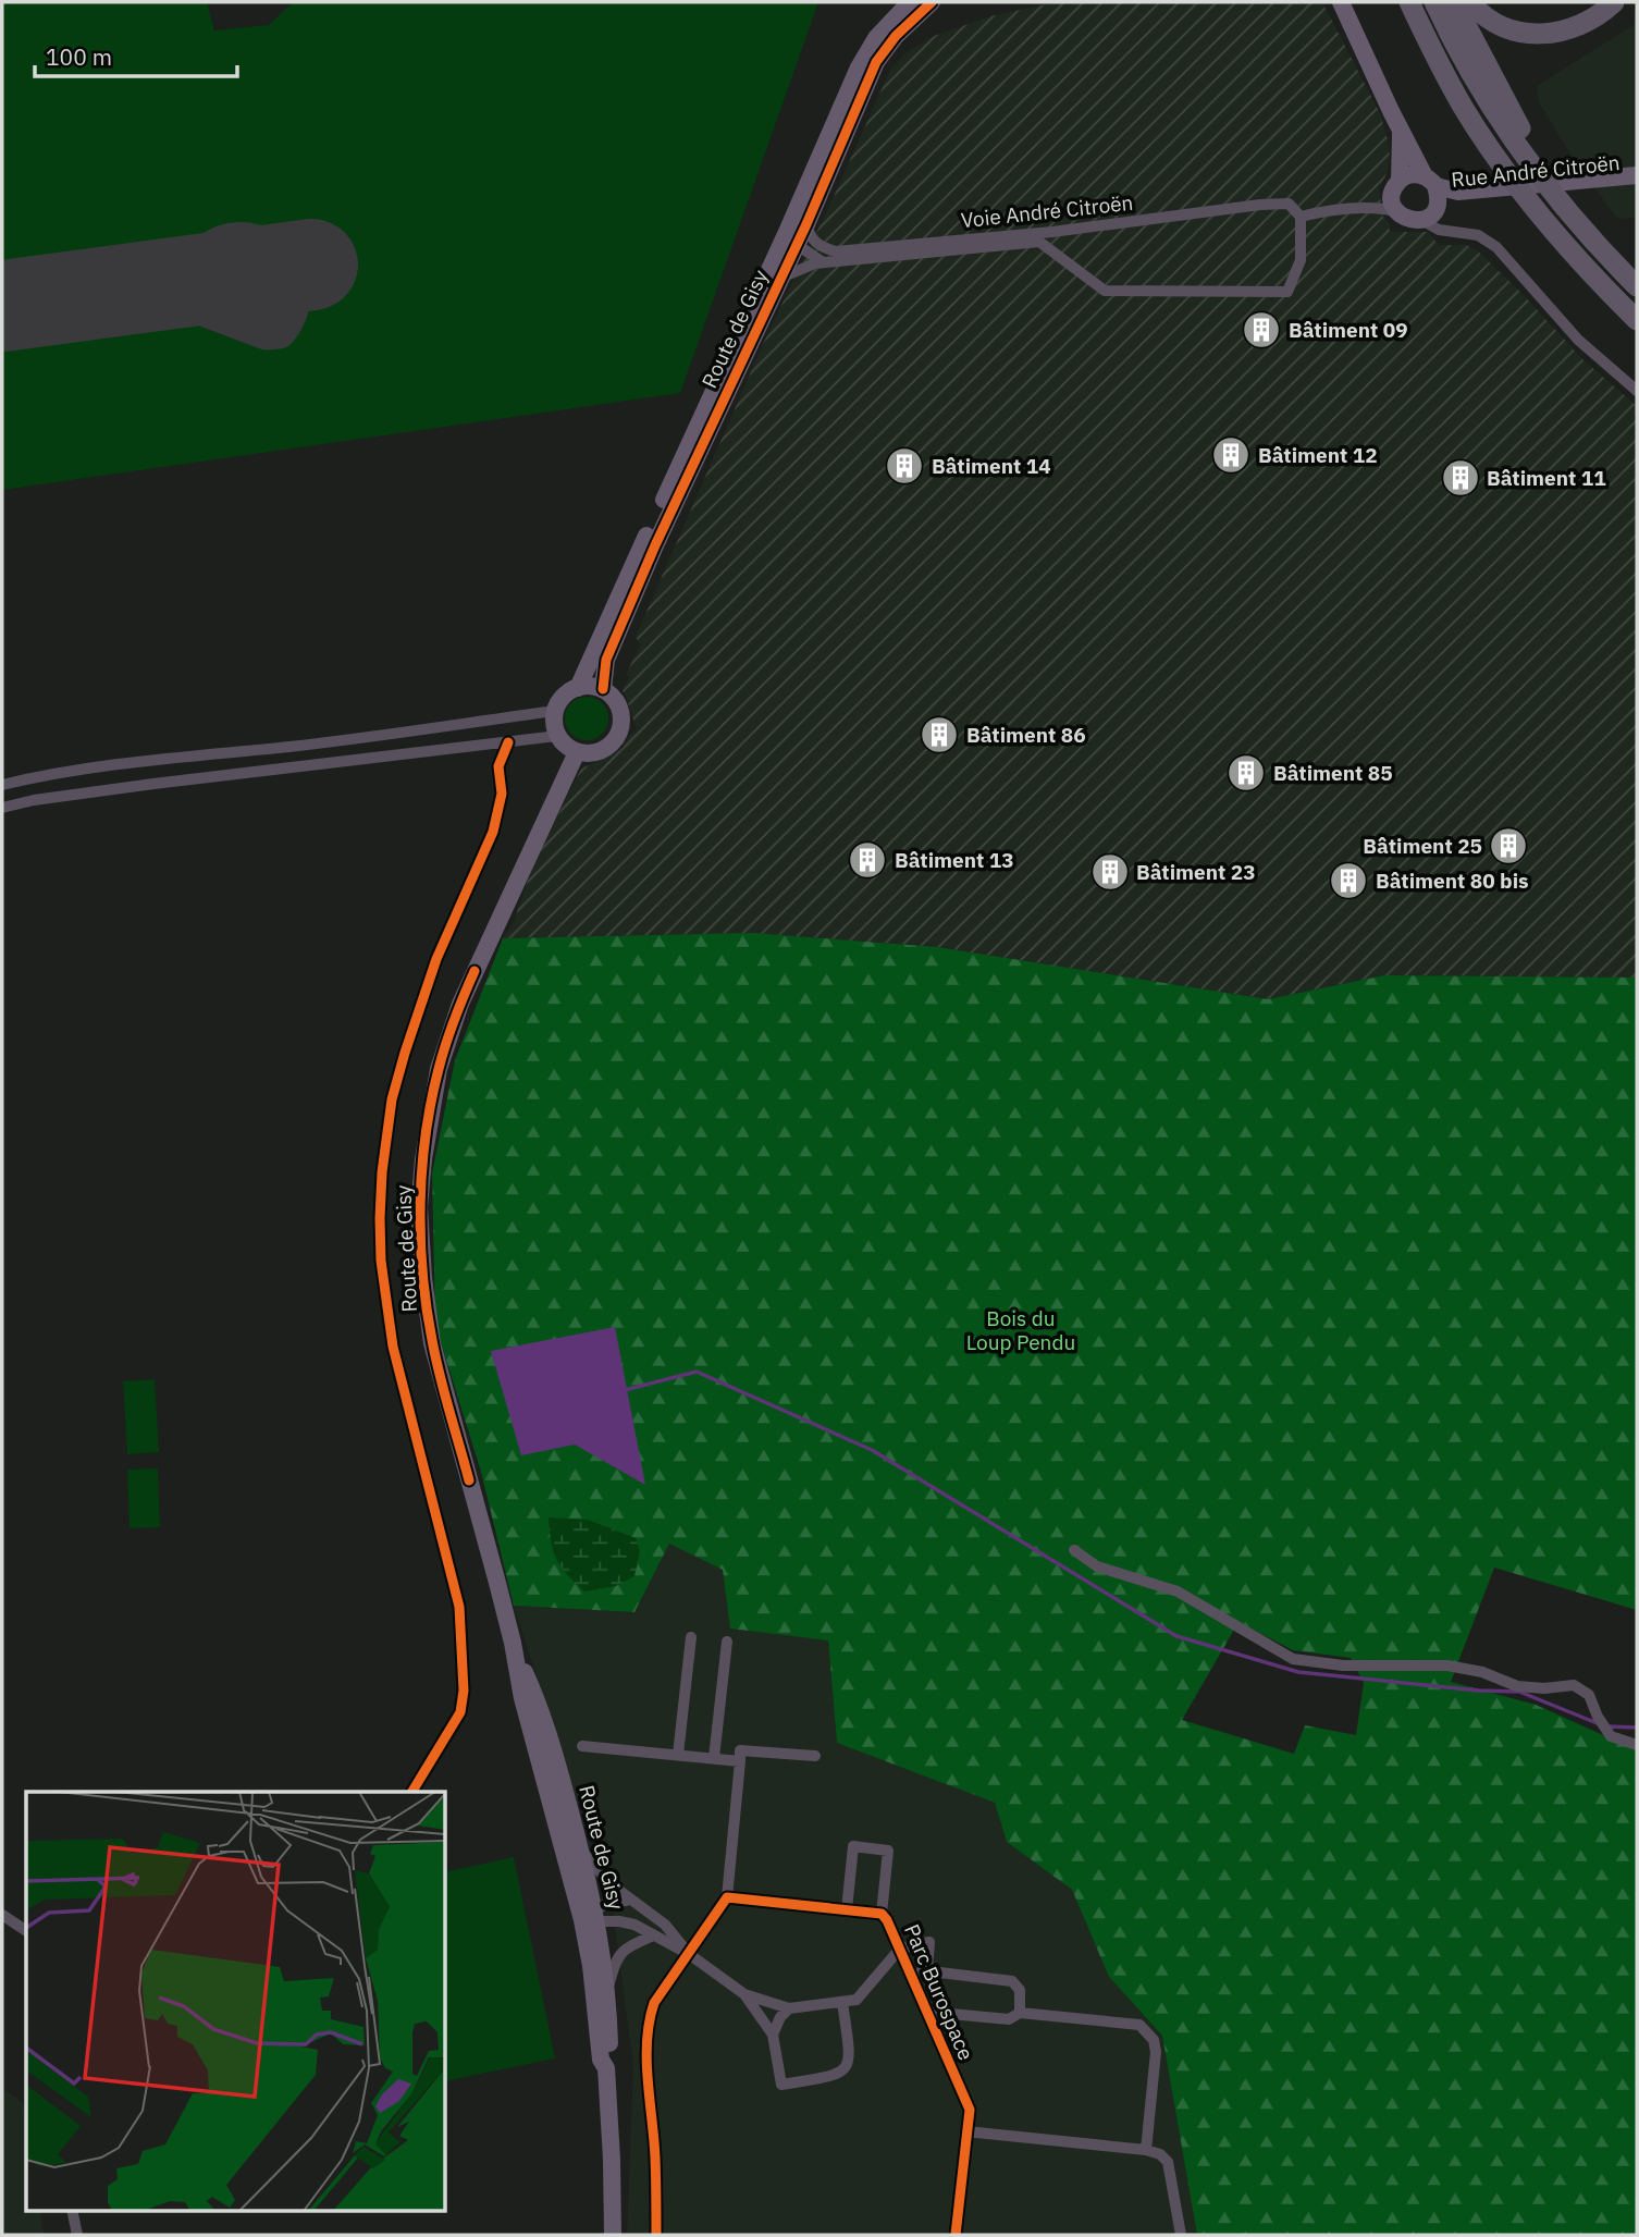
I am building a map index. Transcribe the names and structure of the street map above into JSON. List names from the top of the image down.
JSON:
{
  "streets": {
    "street": [
      "Rue André Citroën",
      "Voie André Citroën",
      "Route de Gisy",
      "Parc Burospace"
    ]
  },
  "crossings": [
    ["Voie André Citroën", "Route de Gisy"],
    ["Route de Gisy", "Parc Burospace"]
  ],
  "parks": ["Bois du Loup Pendu"],
  "places": {
    "building": [
      "Bâtiment 09",
      "Bâtiment 12",
      "Bâtiment 14",
      "Bâtiment 11",
      "Bâtiment 86",
      "Bâtiment 85",
      "Bâtiment 25",
      "Bâtiment 13",
      "Bâtiment 23",
      "Bâtiment 80 bis"
    ]
  },
  "scale_bar": "100 m"
}
